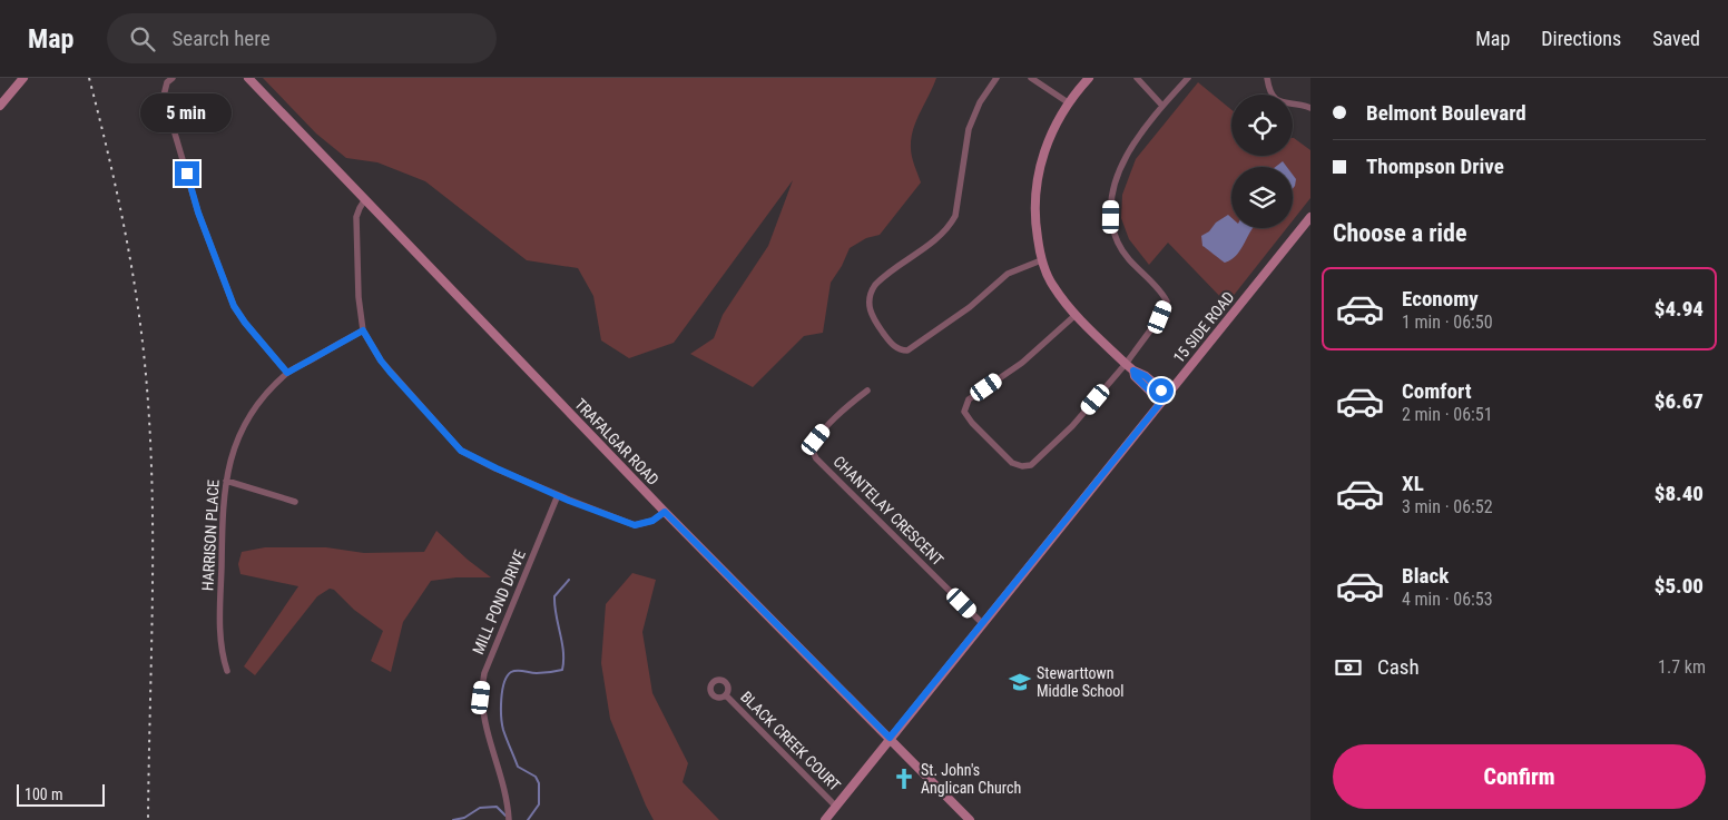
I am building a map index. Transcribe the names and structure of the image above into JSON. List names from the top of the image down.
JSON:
{
  "streets": {
    "street": [
      "15 SIDE ROAD",
      "TRAFALGAR ROAD",
      "CHANTELAY CRESCENT",
      "HARRISON PLACE",
      "MILL POND DRIVE",
      "BLACK CREEK COURT"
    ]
  },
  "crossings": [
    ["15 SIDE ROAD", "TRAFALGAR ROAD"],
    ["15 SIDE ROAD", "CHANTELAY CRESCENT"],
    ["15 SIDE ROAD", "BLACK CREEK COURT"]
  ],
  "places": {
    "school or university": ["Stewarttown Middle School"],
    "church": ["St. John's Anglican Church"]
  },
  "scale_bar": "100 m",
  "page": {
    "header": "Map",
    "search": "Search here",
    "nav": ["Map", "Directions", "Saved"],
    "banner": ["Belmont Boulevard", "Thompson Drive"],
    "bubble": "5 min",
    "heading": "Choose a ride",
    "list": [
      {
        "name": "Economy",
        "note": "1 min · 06:50",
        "value": "$4.94"
      },
      {
        "name": "Comfort",
        "note": "2 min · 06:51",
        "value": "$6.67"
      },
      {
        "name": "XL",
        "note": "3 min · 06:52",
        "value": "$8.40"
      },
      {
        "name": "Black",
        "note": "4 min · 06:53",
        "value": "$5.00"
      }
    ],
    "pay": ["Cash", "1.7 km"],
    "buttons": "Confirm",
    "scale": "100 m"
  }
}
